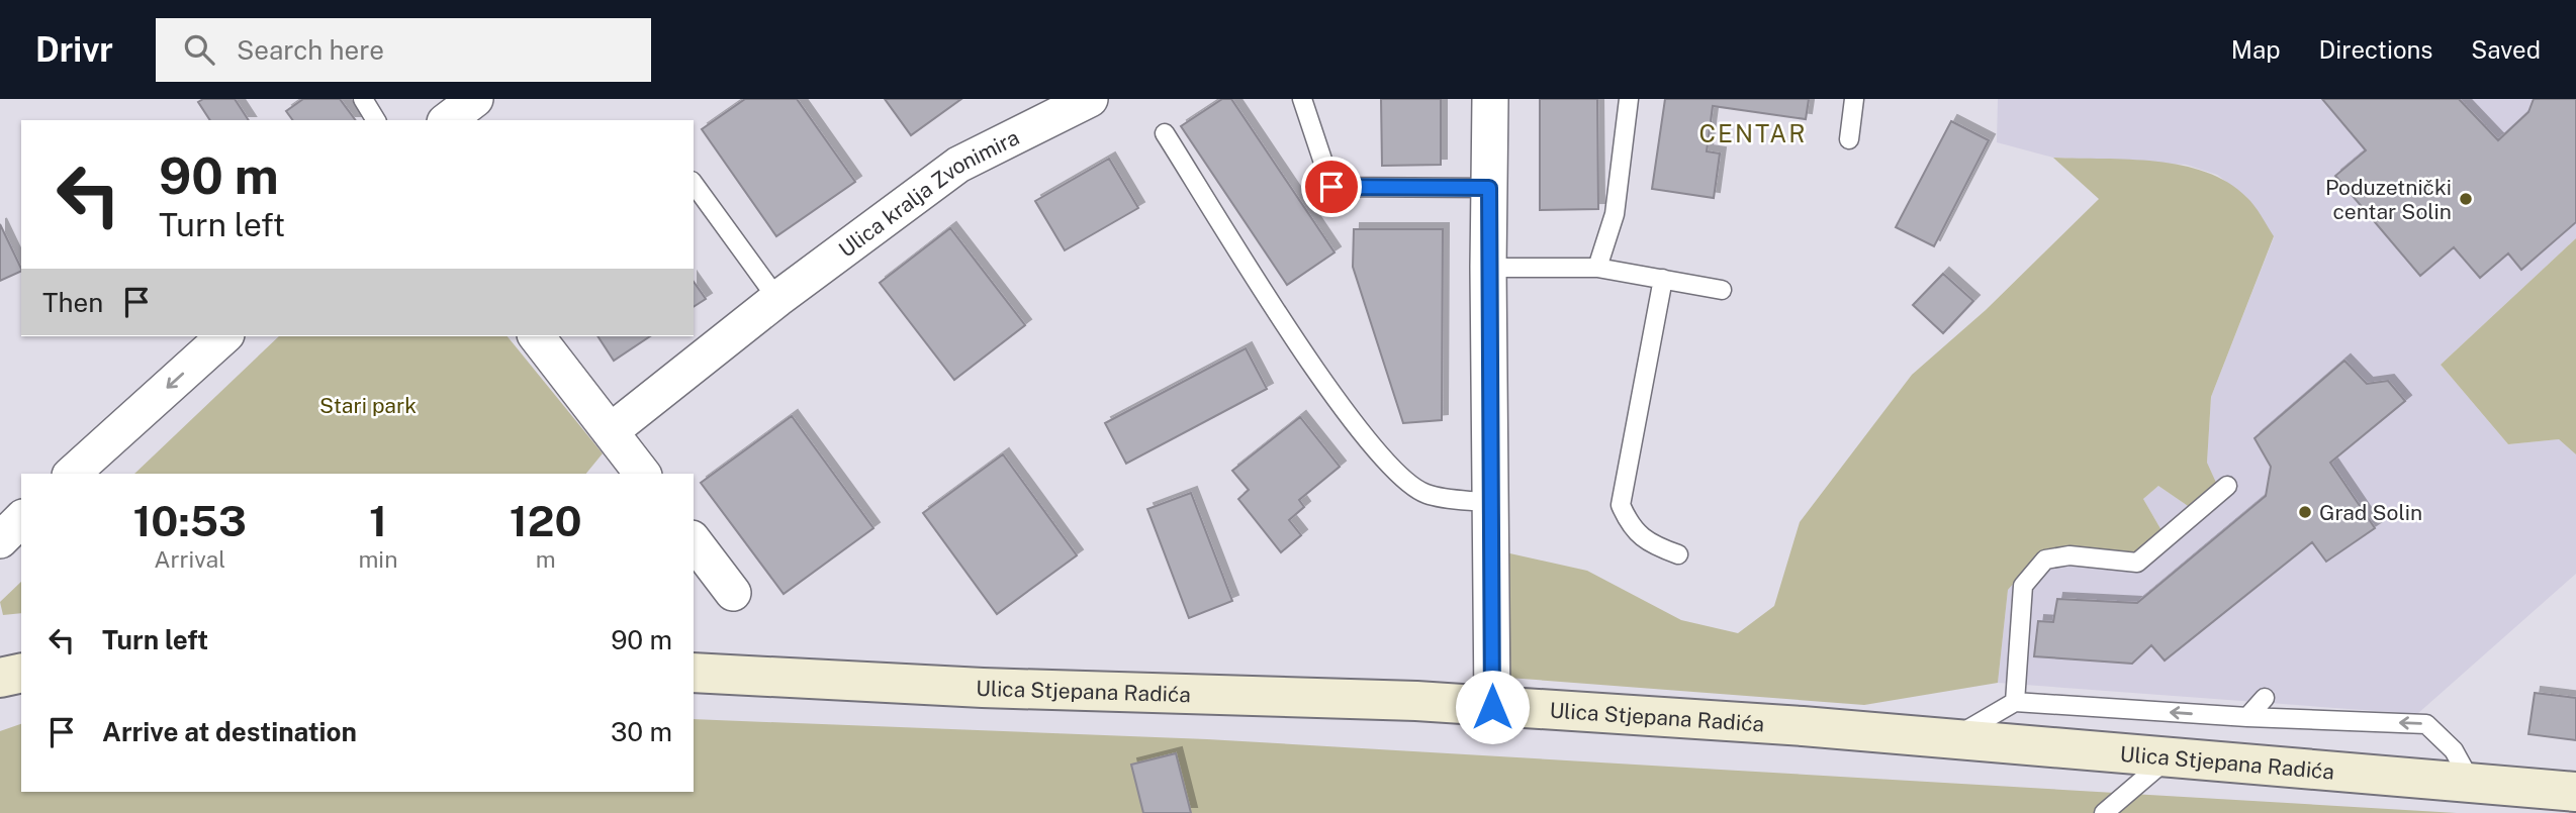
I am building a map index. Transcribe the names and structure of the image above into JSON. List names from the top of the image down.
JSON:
{
  "streets": {
    "main road": ["Ulica Stjepana Radića"],
    "street": ["Ulica kralja Zvonimira"]
  },
  "districts": ["CENTAR"],
  "parks": ["Stari park"],
  "places": ["Poduzetnički centar Solin", "Grad Solin"],
  "page": {
    "header": "Drivr",
    "search": "Search here",
    "nav": ["Map", "Directions", "Saved"],
    "turn": ["90 m", "Turn left"],
    "then": "Then",
    "eta": [
      "10:53",
      "Arrival",
      "1",
      "min",
      "120",
      "m"
    ],
    "list": [
      {
        "name": "Turn left",
        "value": "90 m"
      },
      {
        "name": "Arrive at destination",
        "value": "30 m"
      }
    ]
  }
}
